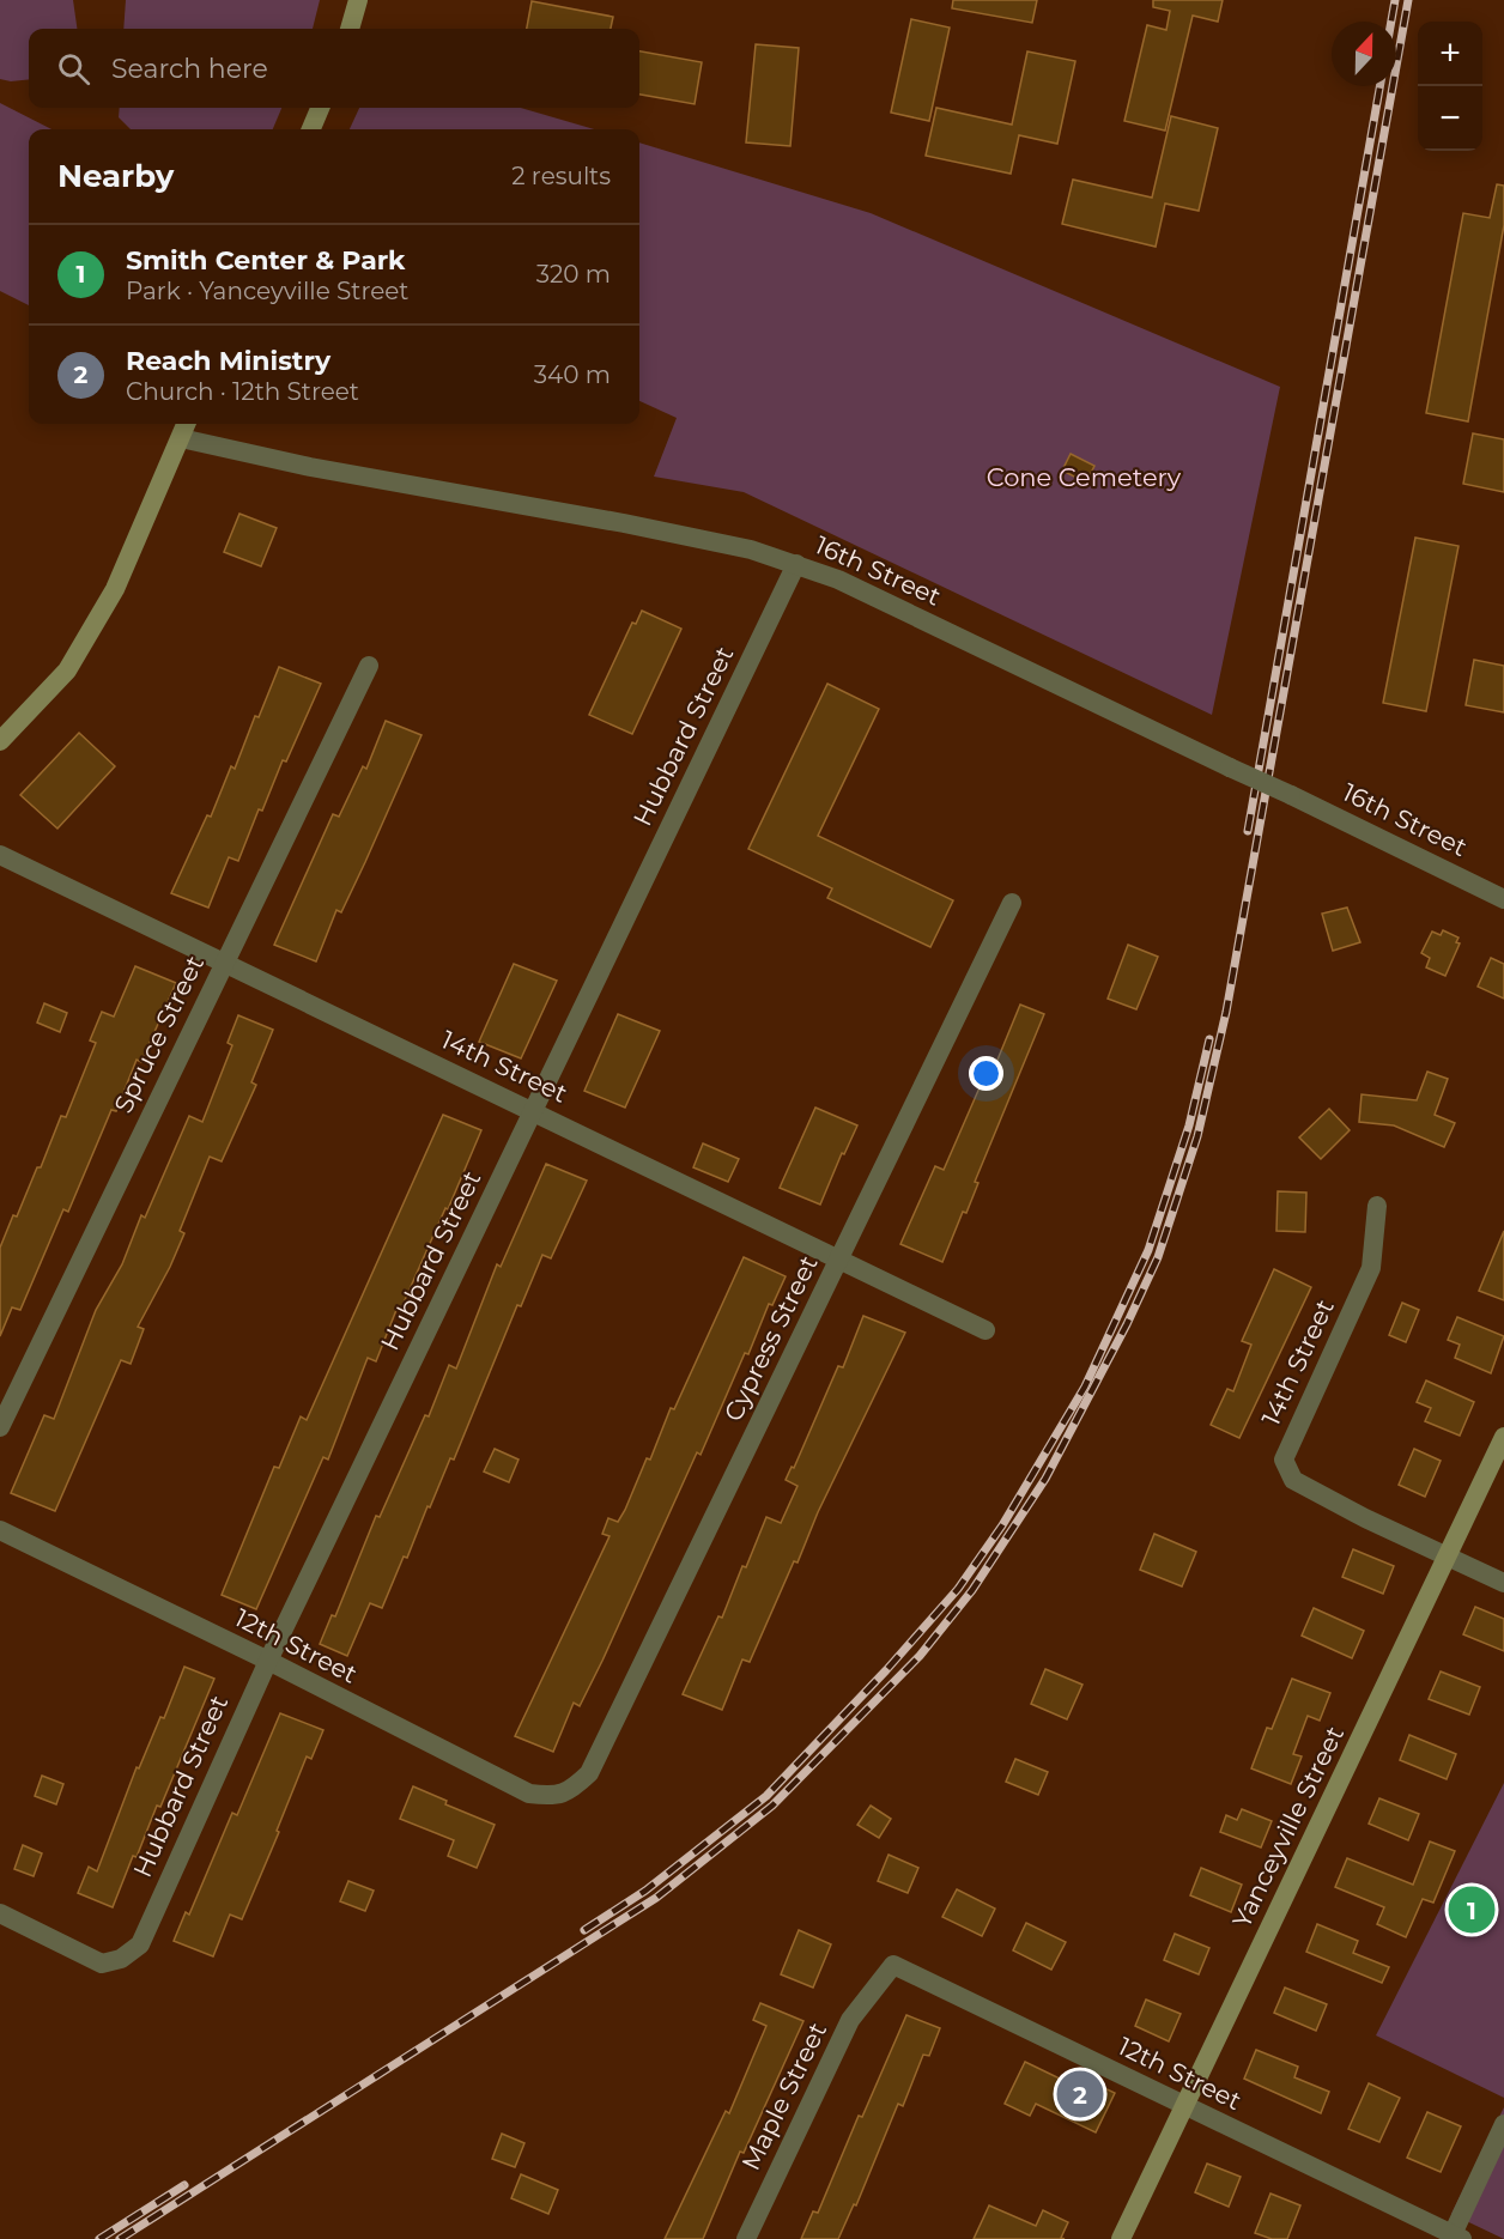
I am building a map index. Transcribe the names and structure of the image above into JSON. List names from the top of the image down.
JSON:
{
  "streets": {
    "main road": ["Yanceyville Street"],
    "street": [
      "16th Street",
      "Hubbard Street",
      "Spruce Street",
      "14th Street",
      "Cypress Street",
      "12th Street",
      "Maple Street"
    ]
  },
  "crossings": [
    ["16th Street", "Hubbard Street"],
    ["Hubbard Street", "14th Street"],
    ["Hubbard Street", "12th Street"],
    ["Spruce Street", "14th Street"],
    ["14th Street", "Cypress Street"],
    ["14th Street", "Yanceyville Street"],
    ["Cypress Street", "12th Street"],
    ["12th Street", "Yanceyville Street"],
    ["12th Street", "Maple Street"]
  ],
  "parks": ["Cone Cemetery"],
  "north": "top",
  "page": {
    "map_buttons": ["+", "−"],
    "search": "Search here",
    "heading": ["Nearby", "2 results"],
    "list": [
      {
        "mark": "1",
        "name": "Smith Center & Park",
        "note": "Park · Yanceyville Street",
        "value": "320 m"
      },
      {
        "mark": "2",
        "name": "Reach Ministry",
        "note": "Church · 12th Street",
        "value": "340 m"
      }
    ],
    "pins": ["1", "2"]
  }
}
